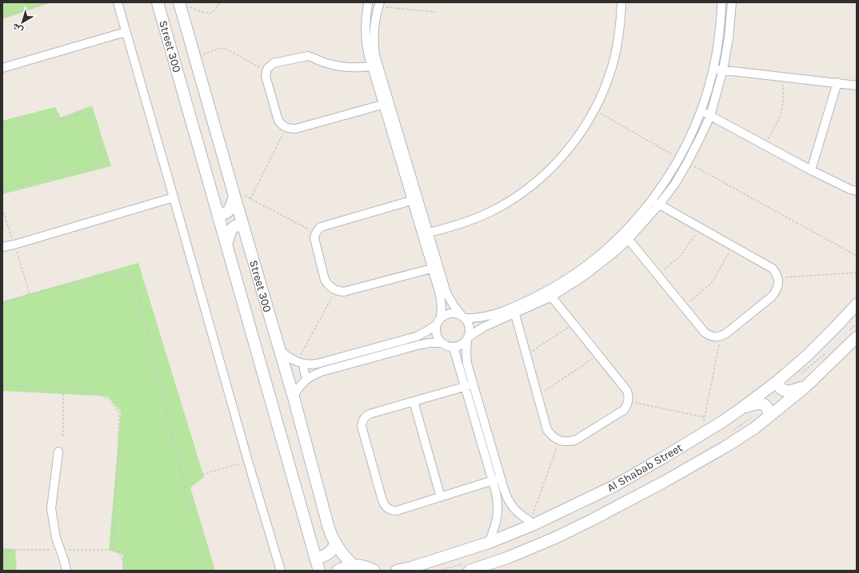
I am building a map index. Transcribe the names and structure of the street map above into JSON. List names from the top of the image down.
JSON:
{
  "streets": {
    "street": ["Street 300", "Al Shabab Street"]
  },
  "north": "bottom left"
}
